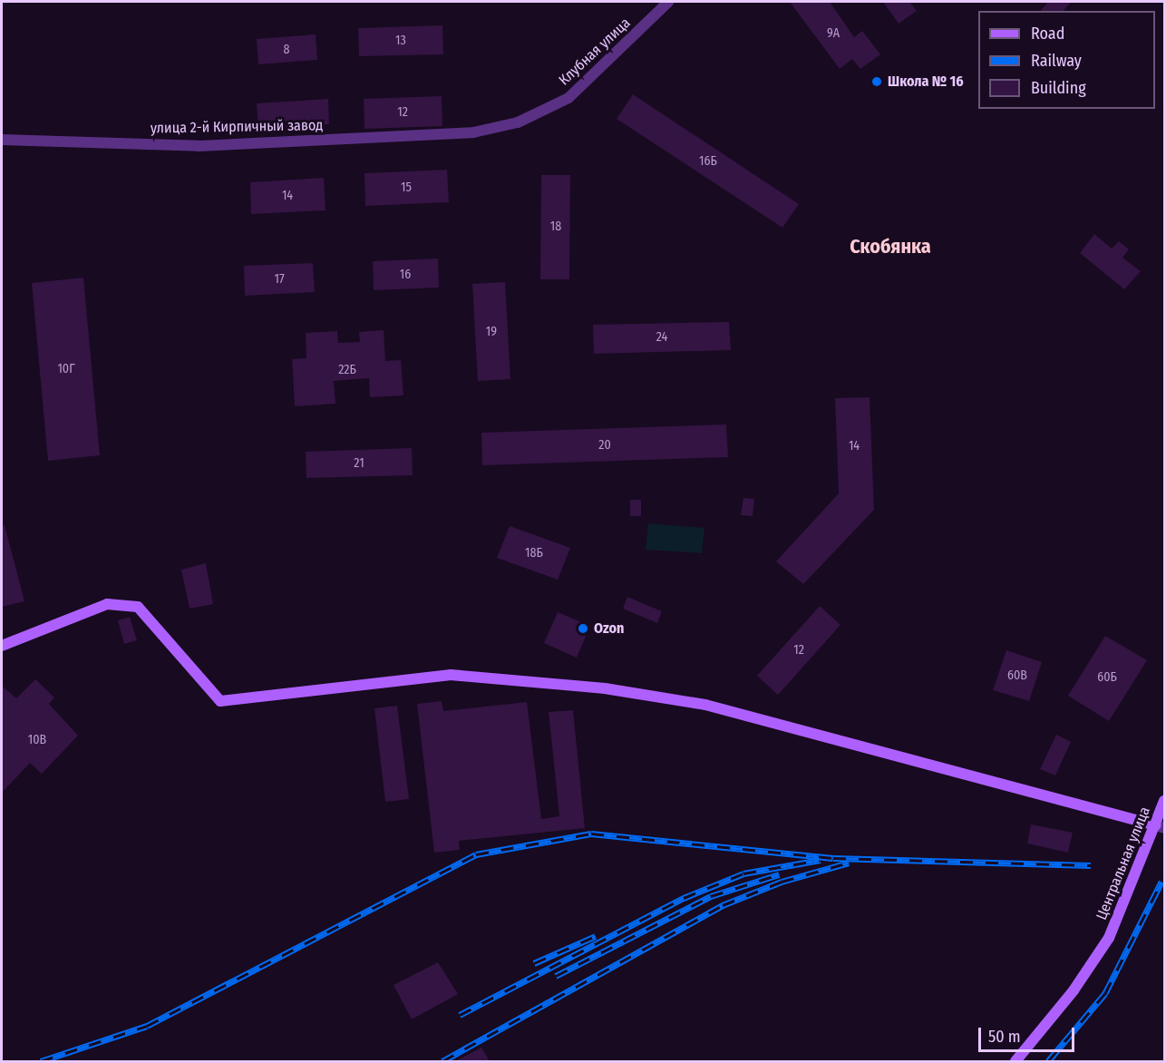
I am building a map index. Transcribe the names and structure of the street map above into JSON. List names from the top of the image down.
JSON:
{
  "streets": {
    "street": ["Клубная улица", "улица 2-й Кирпичный завод", "Центральная улица"]
  },
  "crossings": [
    ["Клубная улица", "улица 2-й Кирпичный завод"]
  ],
  "districts": ["Скобянка"],
  "places": ["Школа № 16", "Ozon"],
  "house_numbers": [
    "9А",
    "13",
    "8",
    "12",
    "16Б",
    "15",
    "14",
    "18",
    "16",
    "17",
    "19",
    "24",
    "10Г",
    "22Б",
    "20",
    "14",
    "21",
    "18Б",
    "12",
    "60В",
    "60Б",
    "10В"
  ],
  "legend": ["Road", "Railway", "Building"],
  "scale_bar": "50 m"
}
